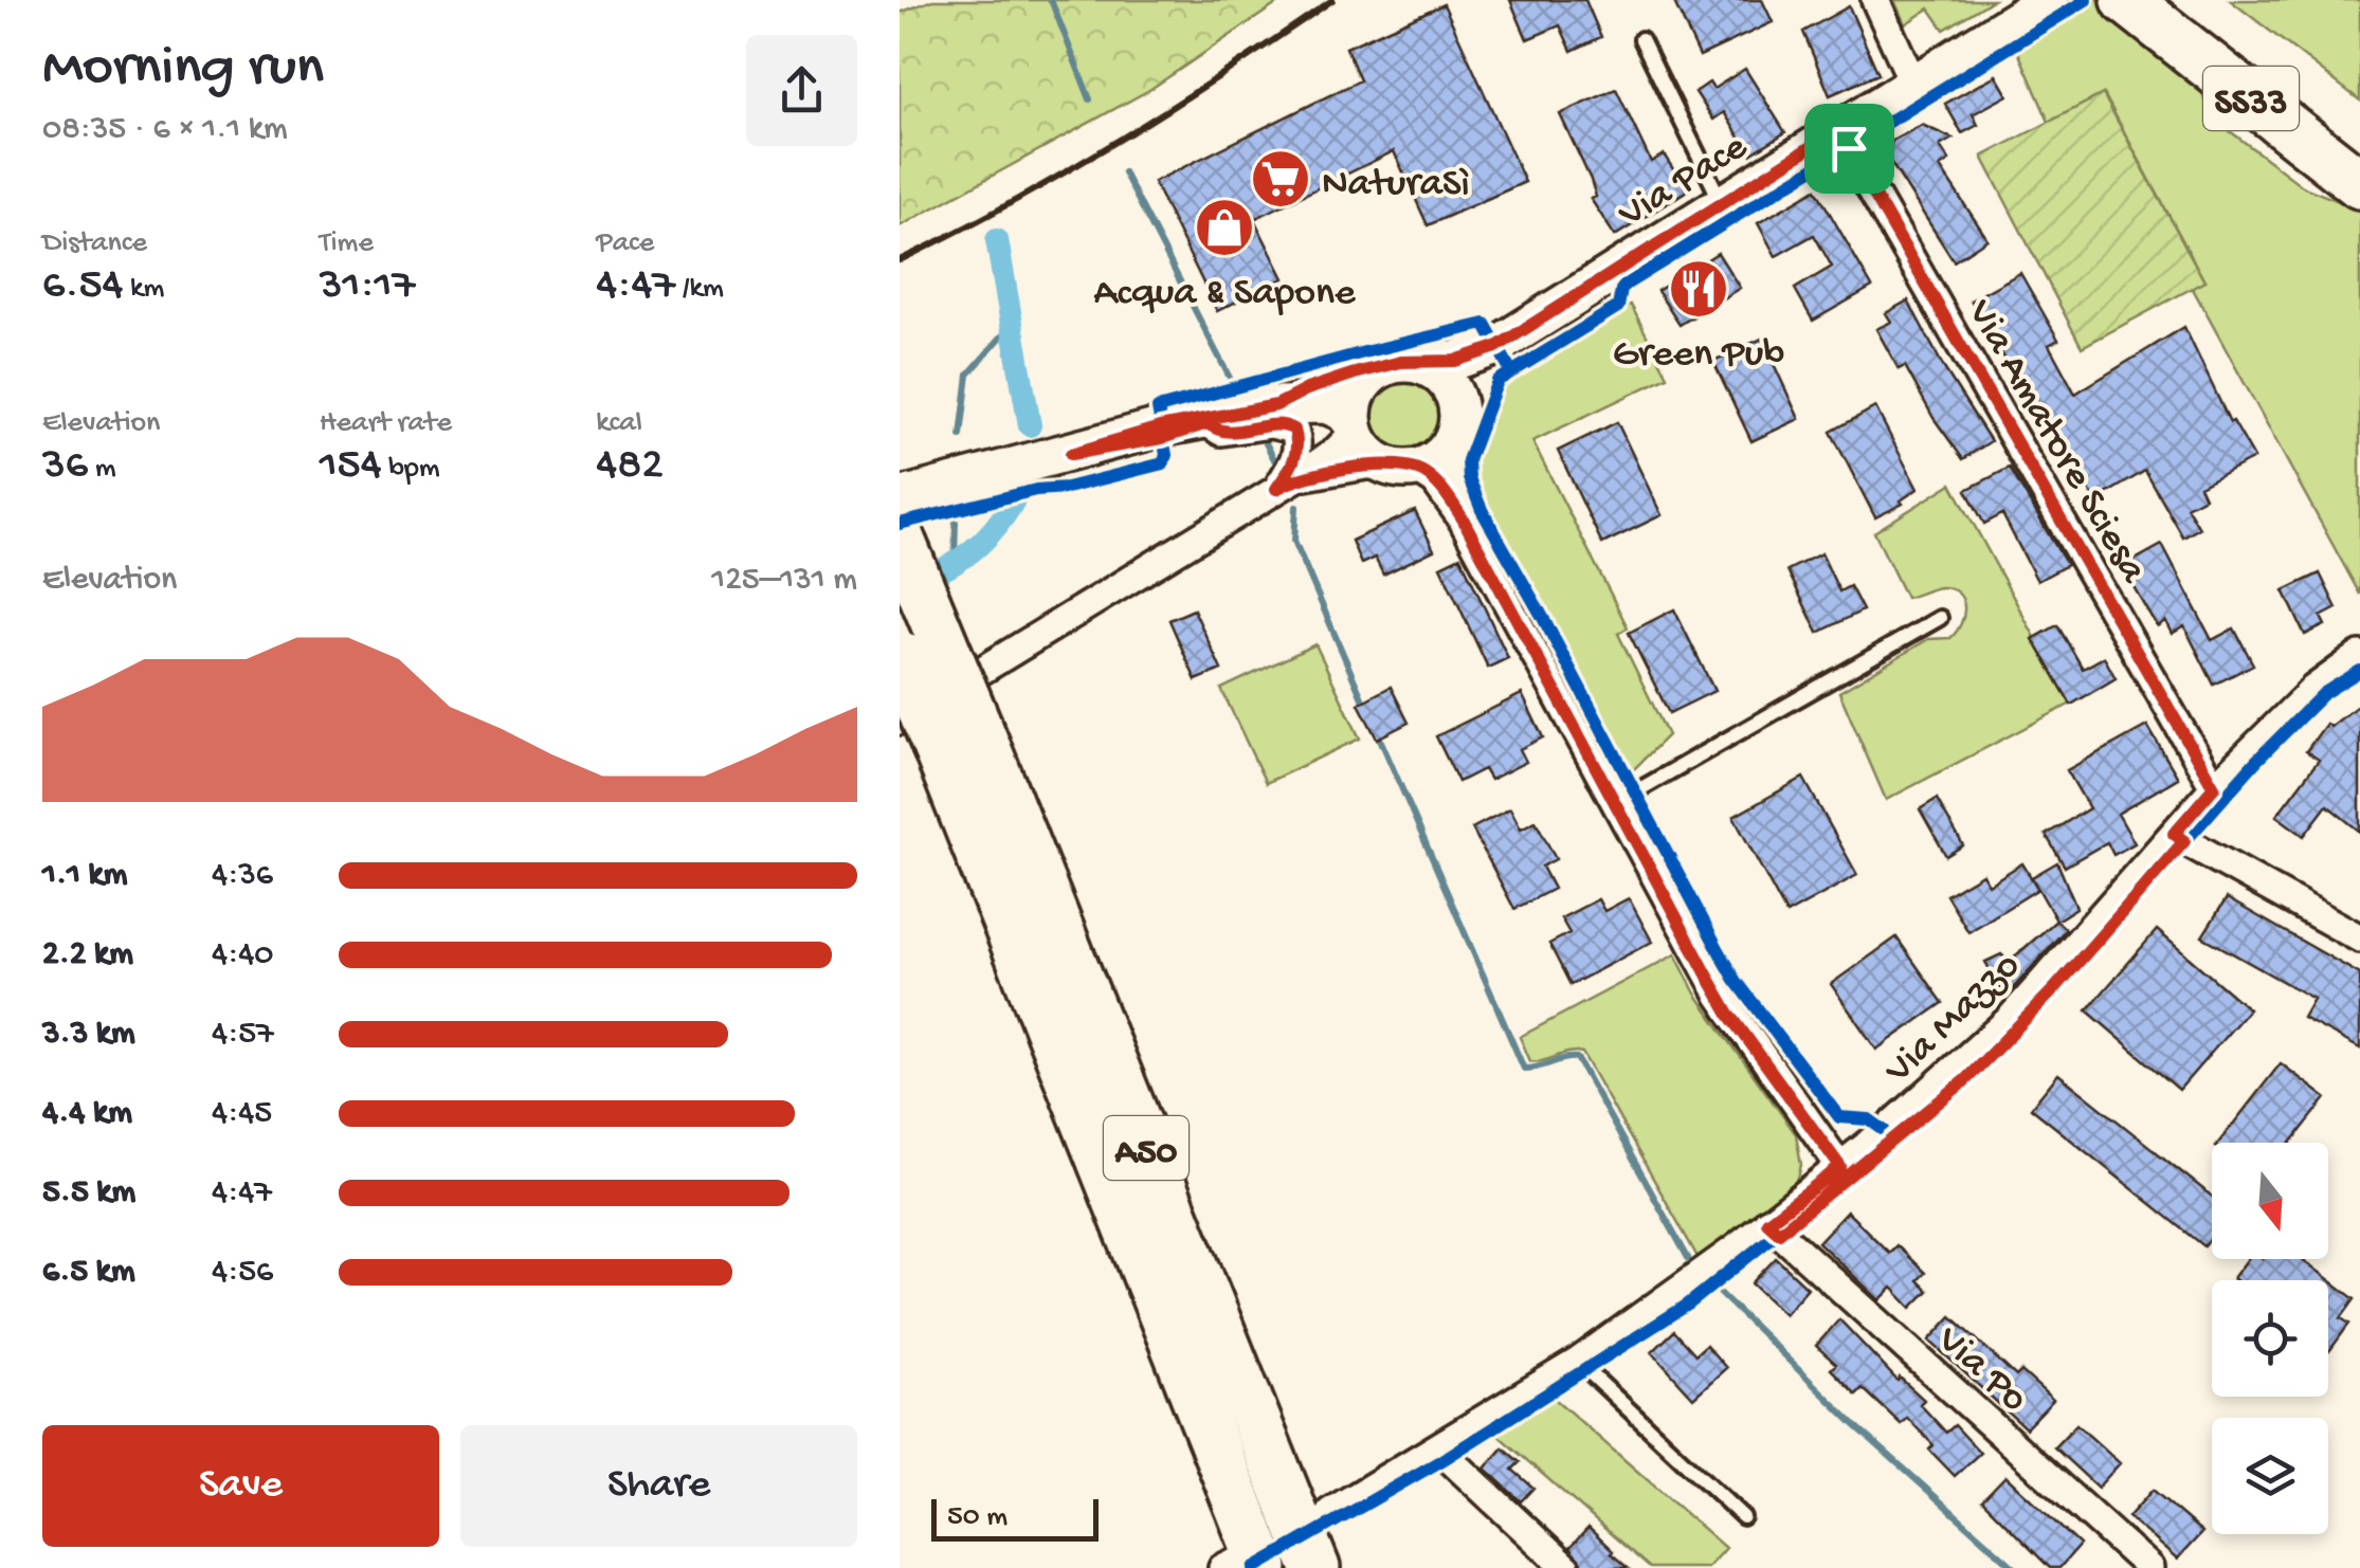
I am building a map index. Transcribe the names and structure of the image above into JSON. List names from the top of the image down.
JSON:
{
  "streets": {
    "highway": ["SS33", "A50"],
    "street": [
      "Via Pace",
      "Via Amatore Sciesa",
      "Via Mazzo",
      "Via Po"
    ]
  },
  "crossings": [
    ["Via Pace", "Via Amatore Sciesa"],
    ["Via Amatore Sciesa", "Via Mazzo"],
    ["Via Mazzo", "Via Po"]
  ],
  "places": {
    "supermarket": ["NaturaSì"],
    "shop": ["Acqua & Sapone"],
    "restaurant": ["Green Pub"]
  },
  "scale_bar": "50 m",
  "north": "bottom",
  "page": {
    "heading": ["Morning run", "08:35 · 6 × 1.1 km"],
    "stats": [
      ["Distance", "6.54 km"],
      ["Time", "31:17"],
      ["Pace", "4:47 /km"],
      ["Elevation", "36 m"],
      ["Heart rate", "154 bpm"],
      ["kcal", "482"]
    ],
    "chart": ["Elevation", "125–131 m"],
    "list": [
      {
        "name": "1.1 km",
        "note": "4:36"
      },
      {
        "name": "2.2 km",
        "note": "4:40"
      },
      {
        "name": "3.3 km",
        "note": "4:57"
      },
      {
        "name": "4.4 km",
        "note": "4:45"
      },
      {
        "name": "5.5 km",
        "note": "4:47"
      },
      {
        "name": "6.5 km",
        "note": "4:56"
      }
    ],
    "buttons": ["Save", "Share"],
    "scale": "50 m"
  }
}
